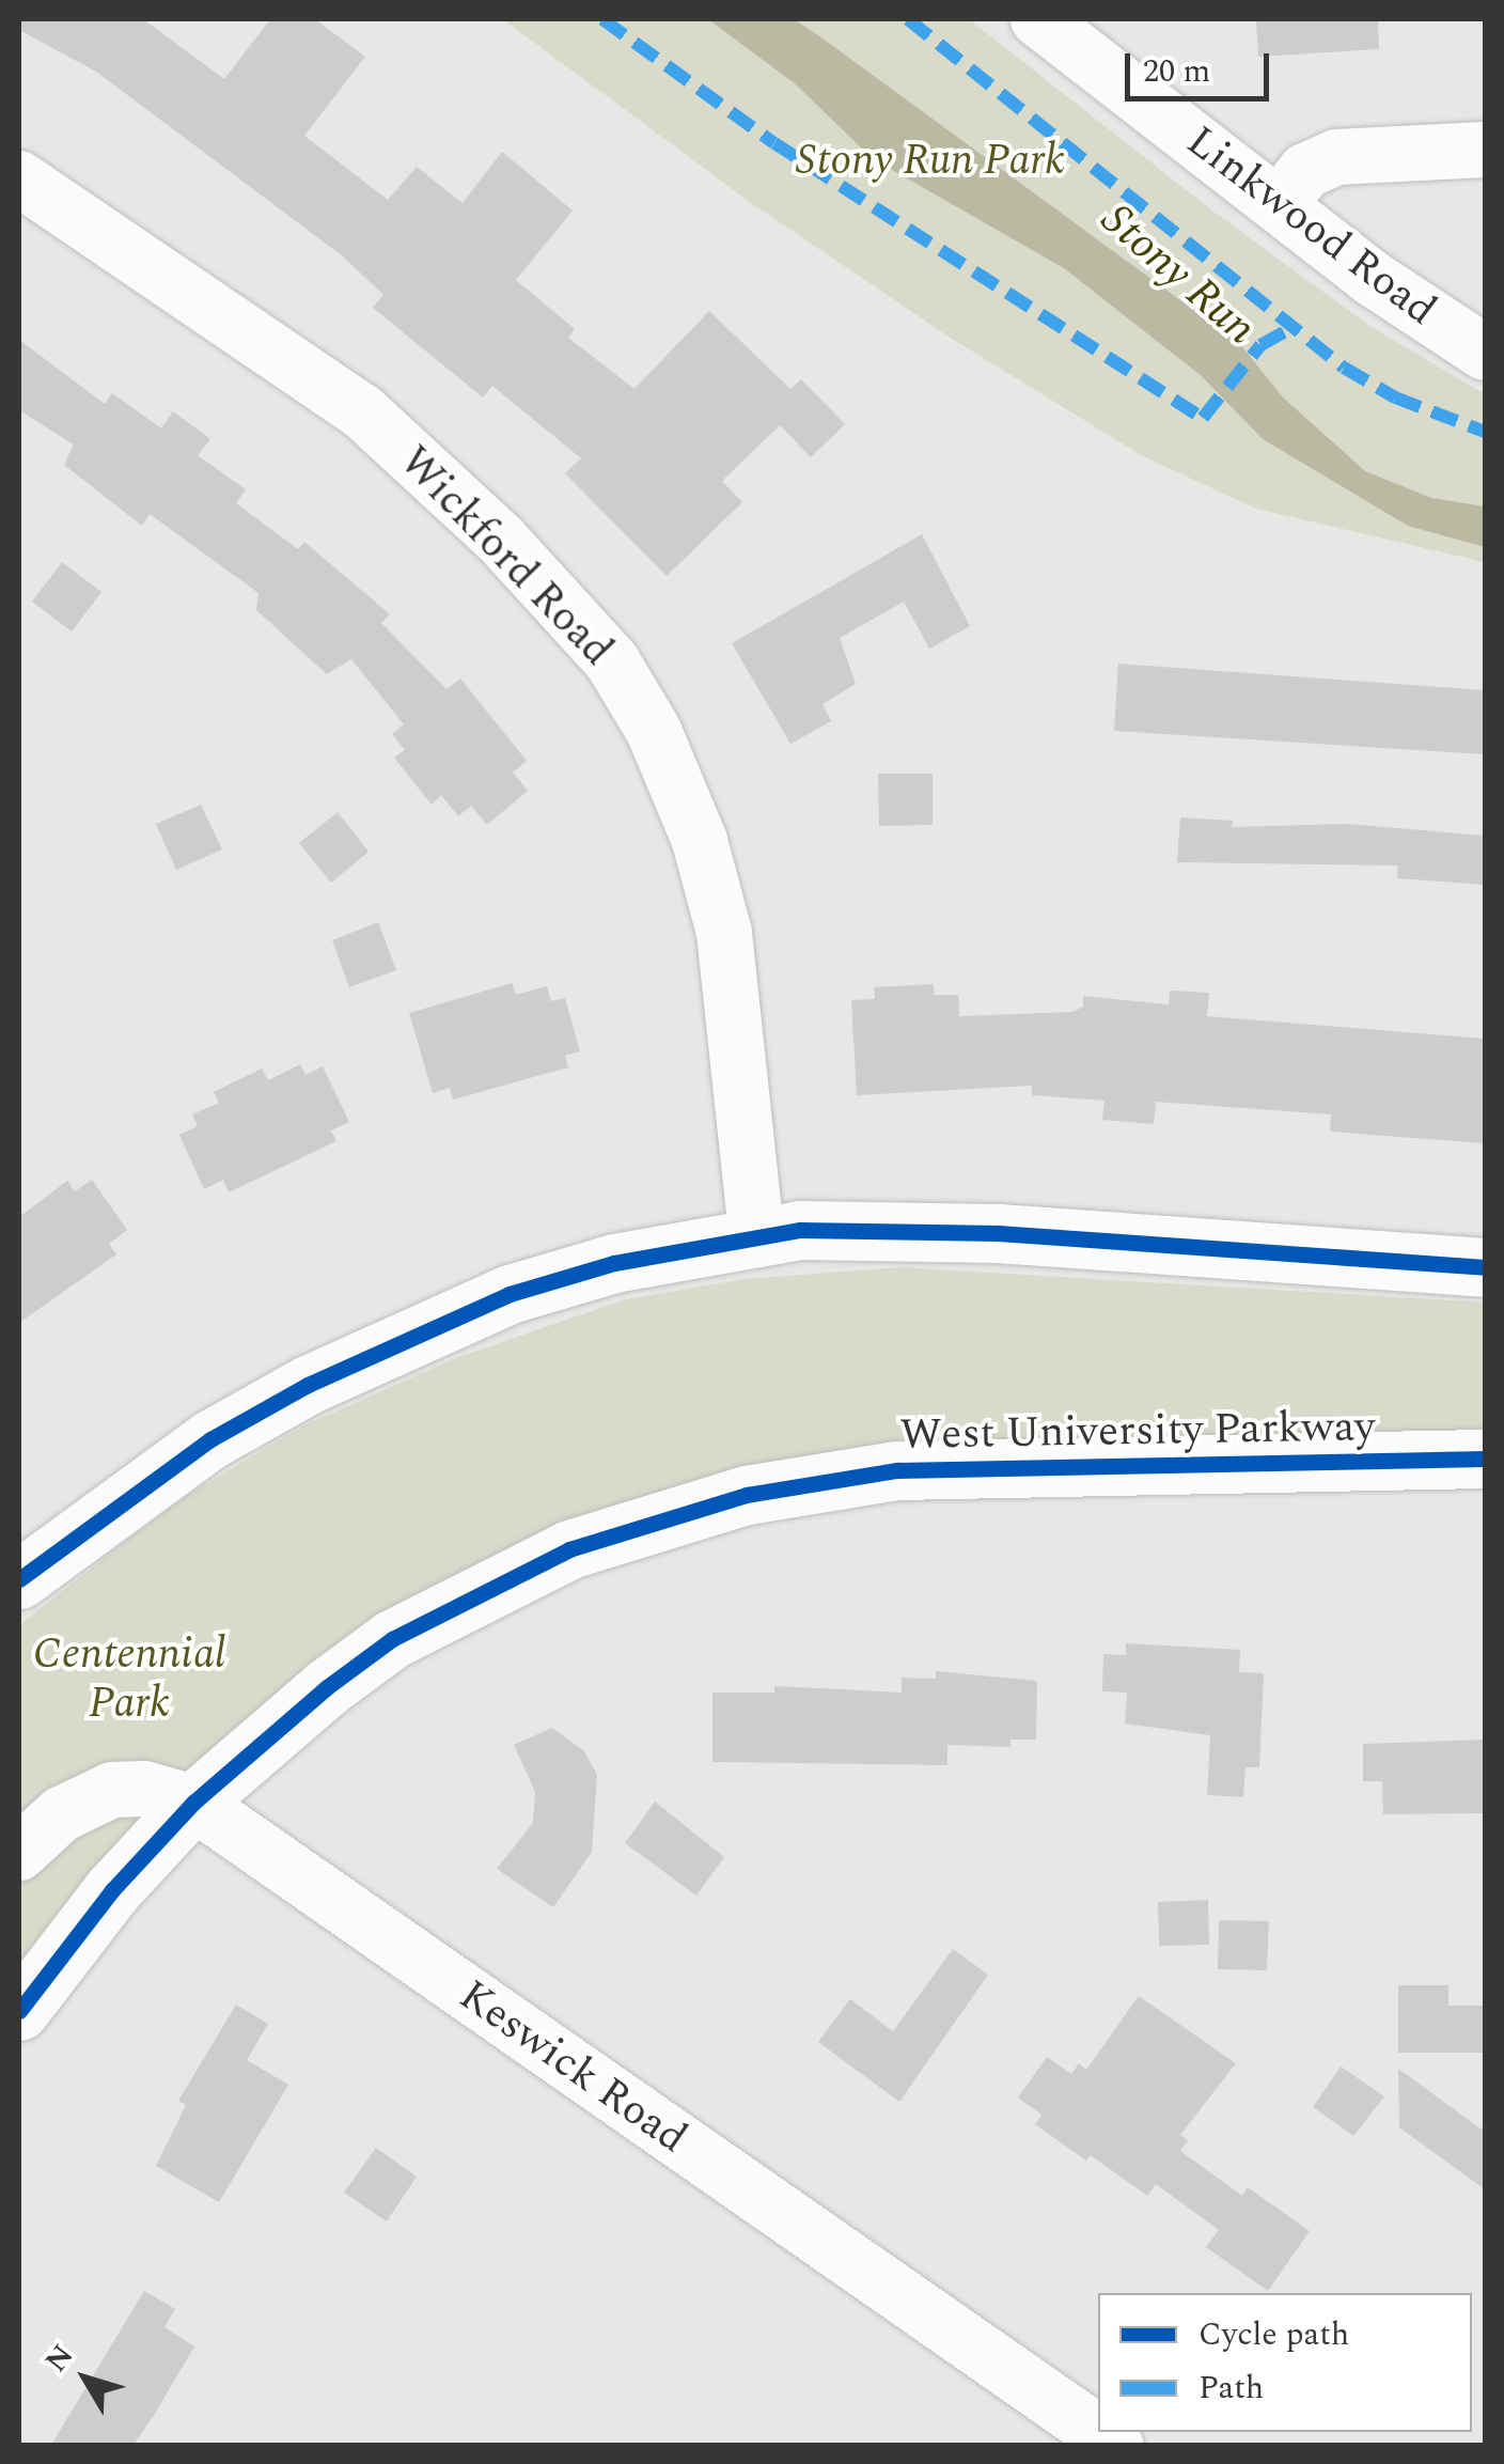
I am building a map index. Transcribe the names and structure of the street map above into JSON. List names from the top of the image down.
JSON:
{
  "streets": {
    "main road": ["West University Parkway"],
    "street": ["Linkwood Road", "Wickford Road", "Keswick Road"]
  },
  "crossings": [
    ["West University Parkway", "Keswick Road"]
  ],
  "water": ["Stony Run"],
  "parks": ["Stony Run Park", "Centennial Park"],
  "legend": ["Cycle path", "Path"],
  "scale_bar": "20 m",
  "north": "top left"
}
